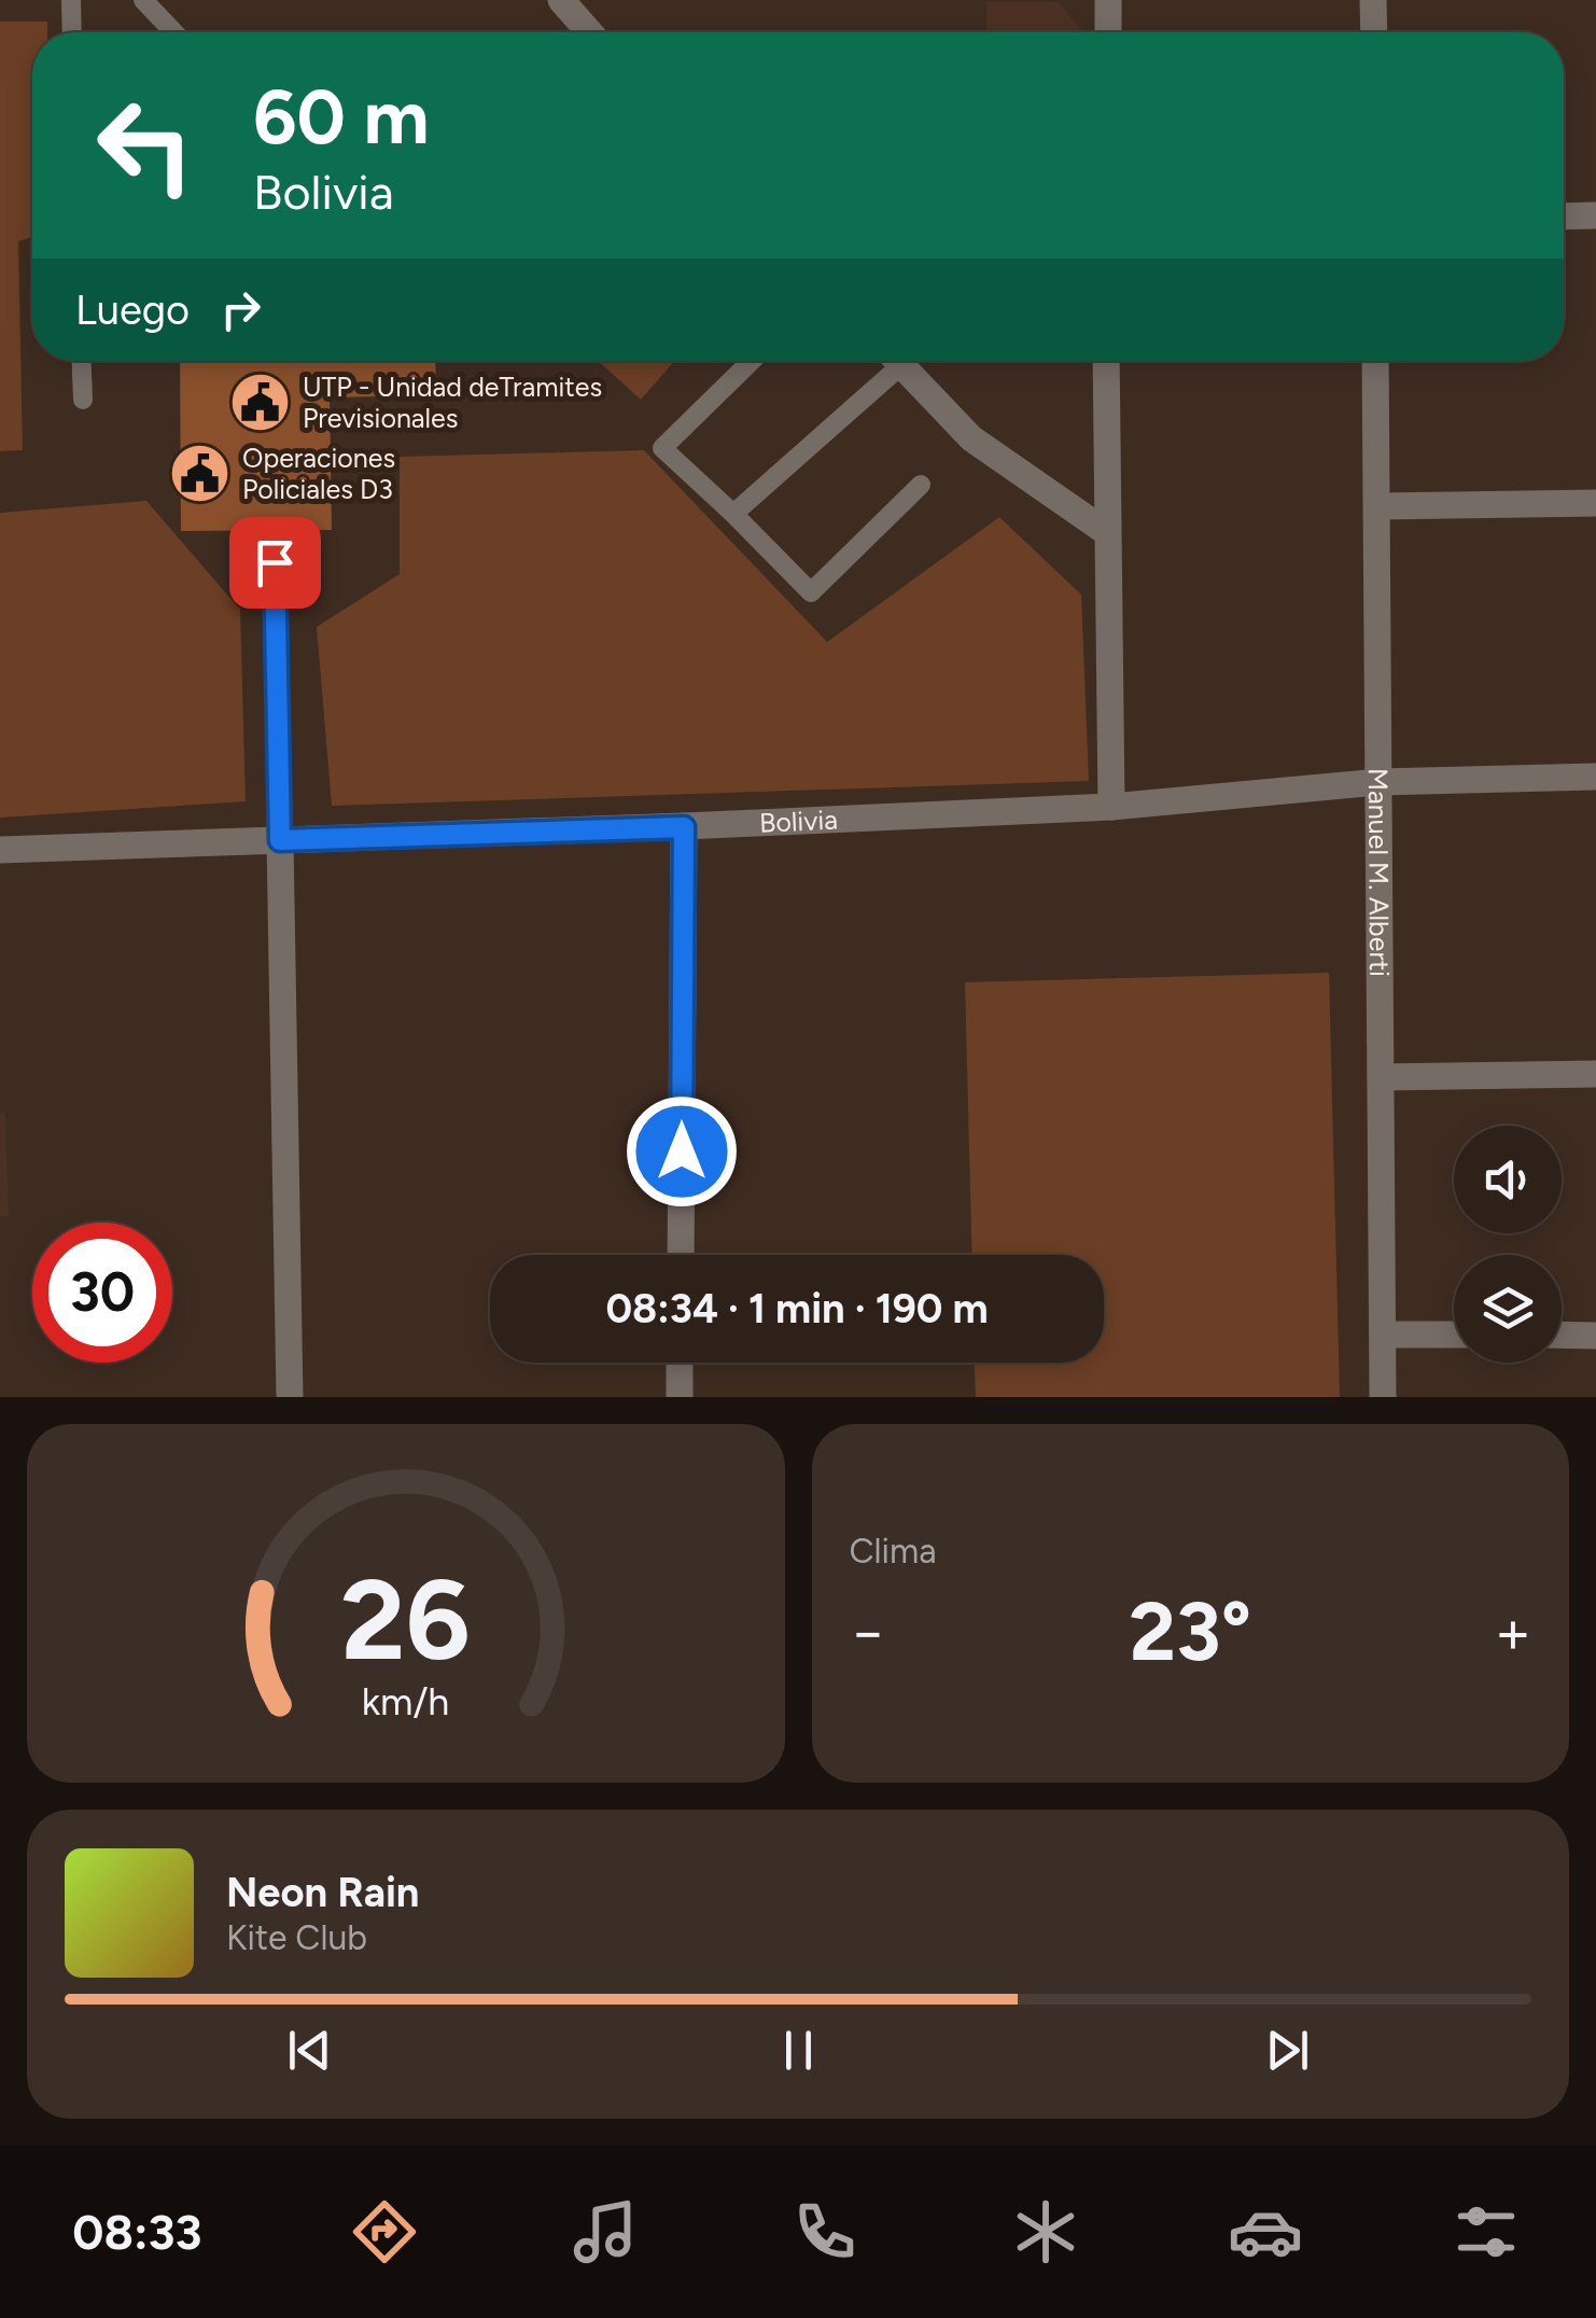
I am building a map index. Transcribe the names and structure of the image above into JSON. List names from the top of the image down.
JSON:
{
  "streets": {
    "street": ["Bolivia", "Manuel M. Alberti"]
  },
  "crossings": [
    ["Bolivia", "Manuel M. Alberti"]
  ],
  "places": {
    "public building": ["UTP - Unidad deTramites Previsionales", "Operaciones Policiales D3"]
  },
  "page": {
    "turn": ["60 m", "Bolivia"],
    "then": "Luego",
    "limit": "30",
    "trip": "08:34 · 1 min · 190 m",
    "tile": "Clima",
    "heat": ["−", "23°", "+"],
    "song": ["Neon Rain", "Kite Club"],
    "tabs": "08:33",
    "gauge": ["26", "km/h"]
  }
}
